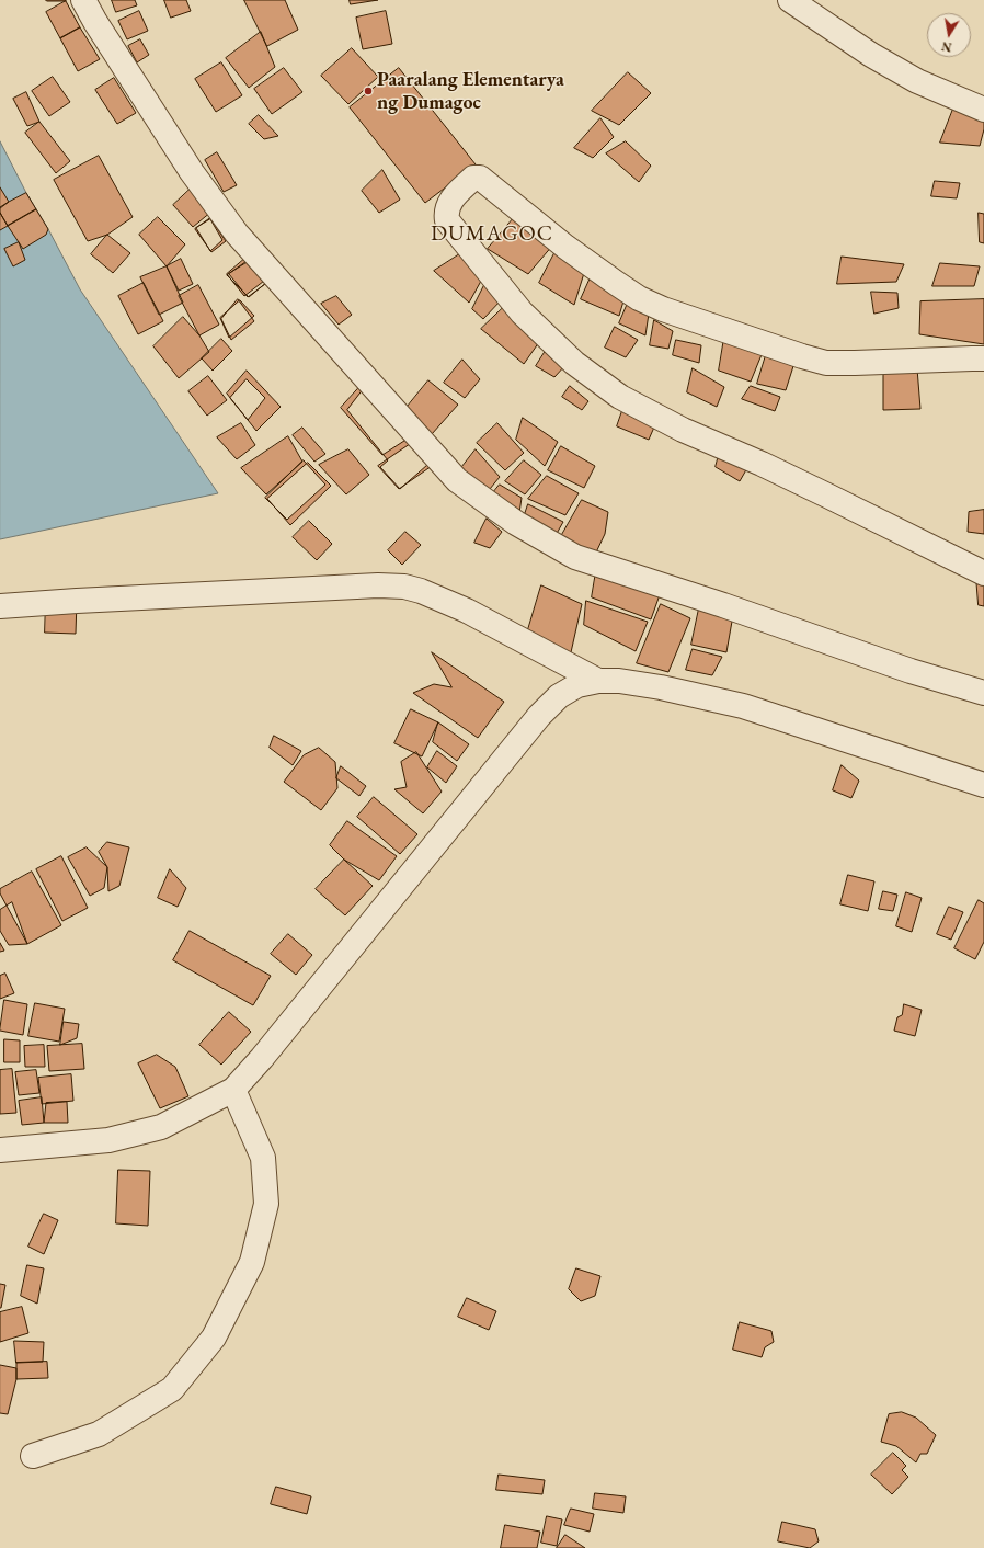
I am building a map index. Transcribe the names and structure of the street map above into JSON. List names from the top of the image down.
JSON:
{
  "districts": ["DUMAGOC"],
  "places": ["Paaralang Elementarya ng Dumagoc"],
  "north": "bottom"
}
